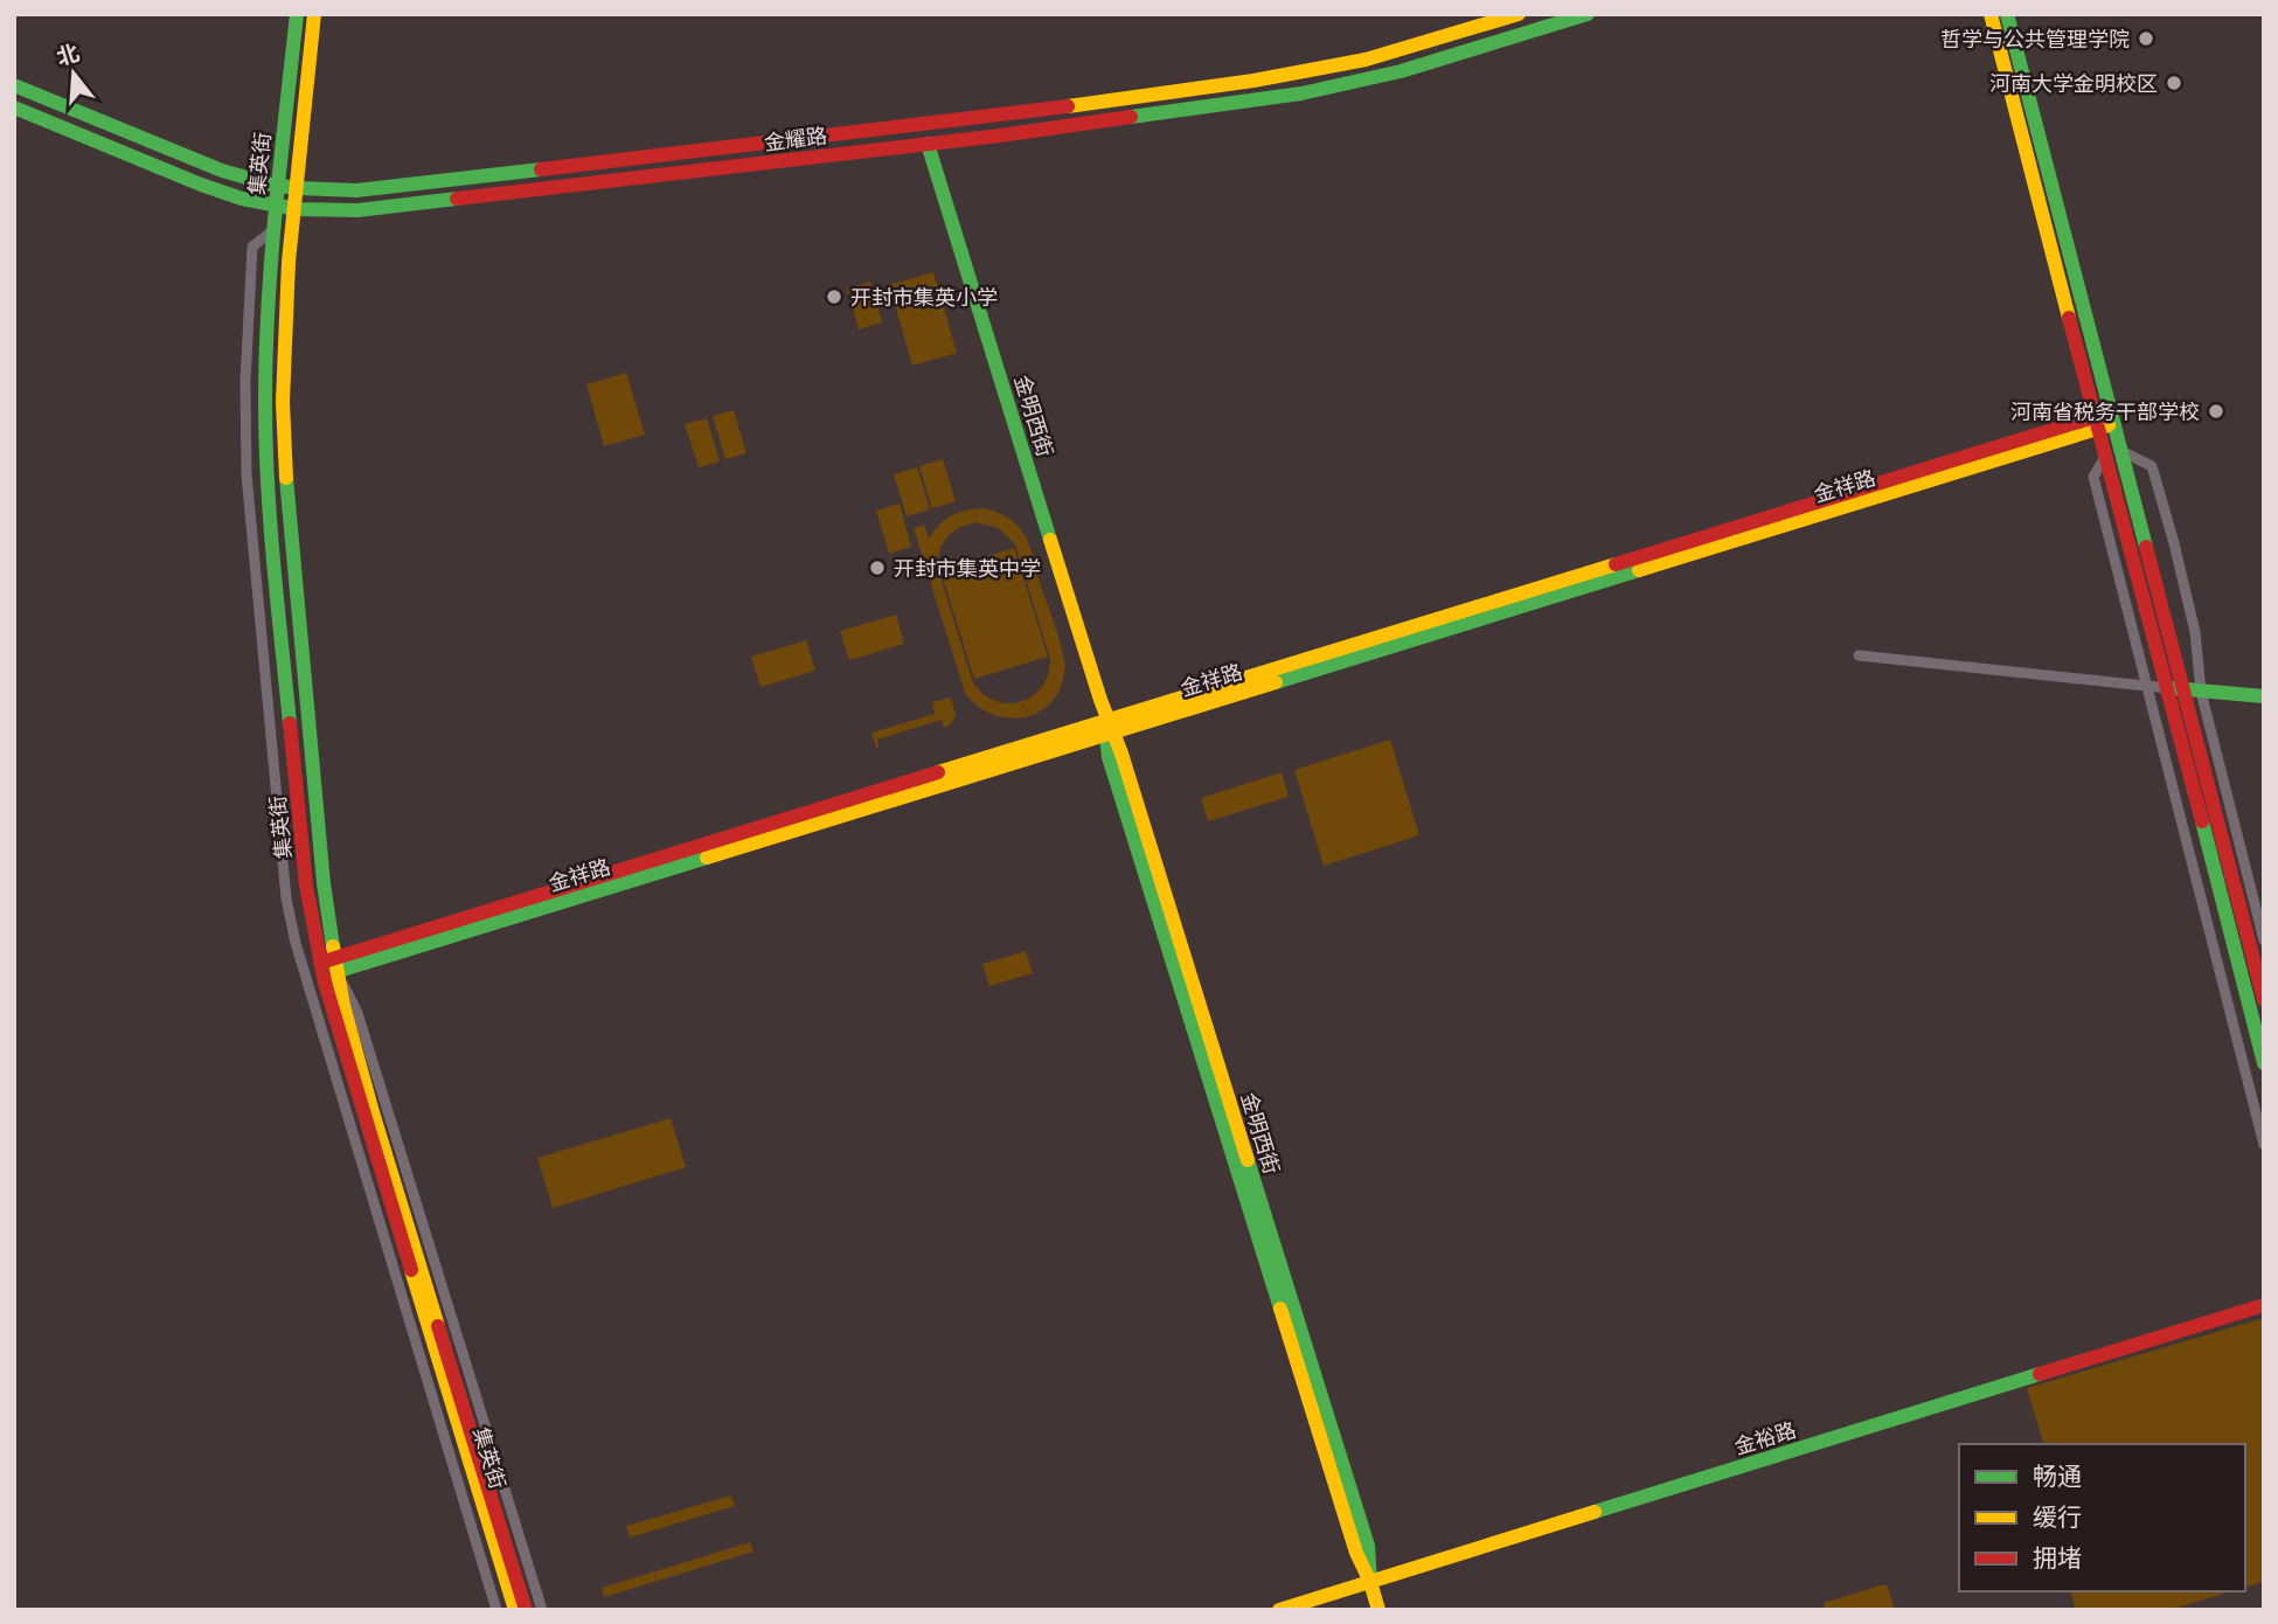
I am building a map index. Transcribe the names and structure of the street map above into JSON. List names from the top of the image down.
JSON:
{
  "streets": {
    "street": [
      "金耀路",
      "集英街",
      "金明西街",
      "金祥路",
      "金裕路"
    ]
  },
  "crossings": [
    ["金耀路", "集英街"],
    ["金耀路", "金明西街"],
    ["集英街", "金祥路"],
    ["金明西街", "金祥路"],
    ["金明西街", "金裕路"]
  ],
  "places": [
    "哲学与公共管理学院",
    "河南大学金明校区",
    "开封市集英小学",
    "河南省税务干部学校",
    "开封市集英中学"
  ],
  "legend": ["畅通", "缓行", "拥堵"],
  "north": "top"
}
